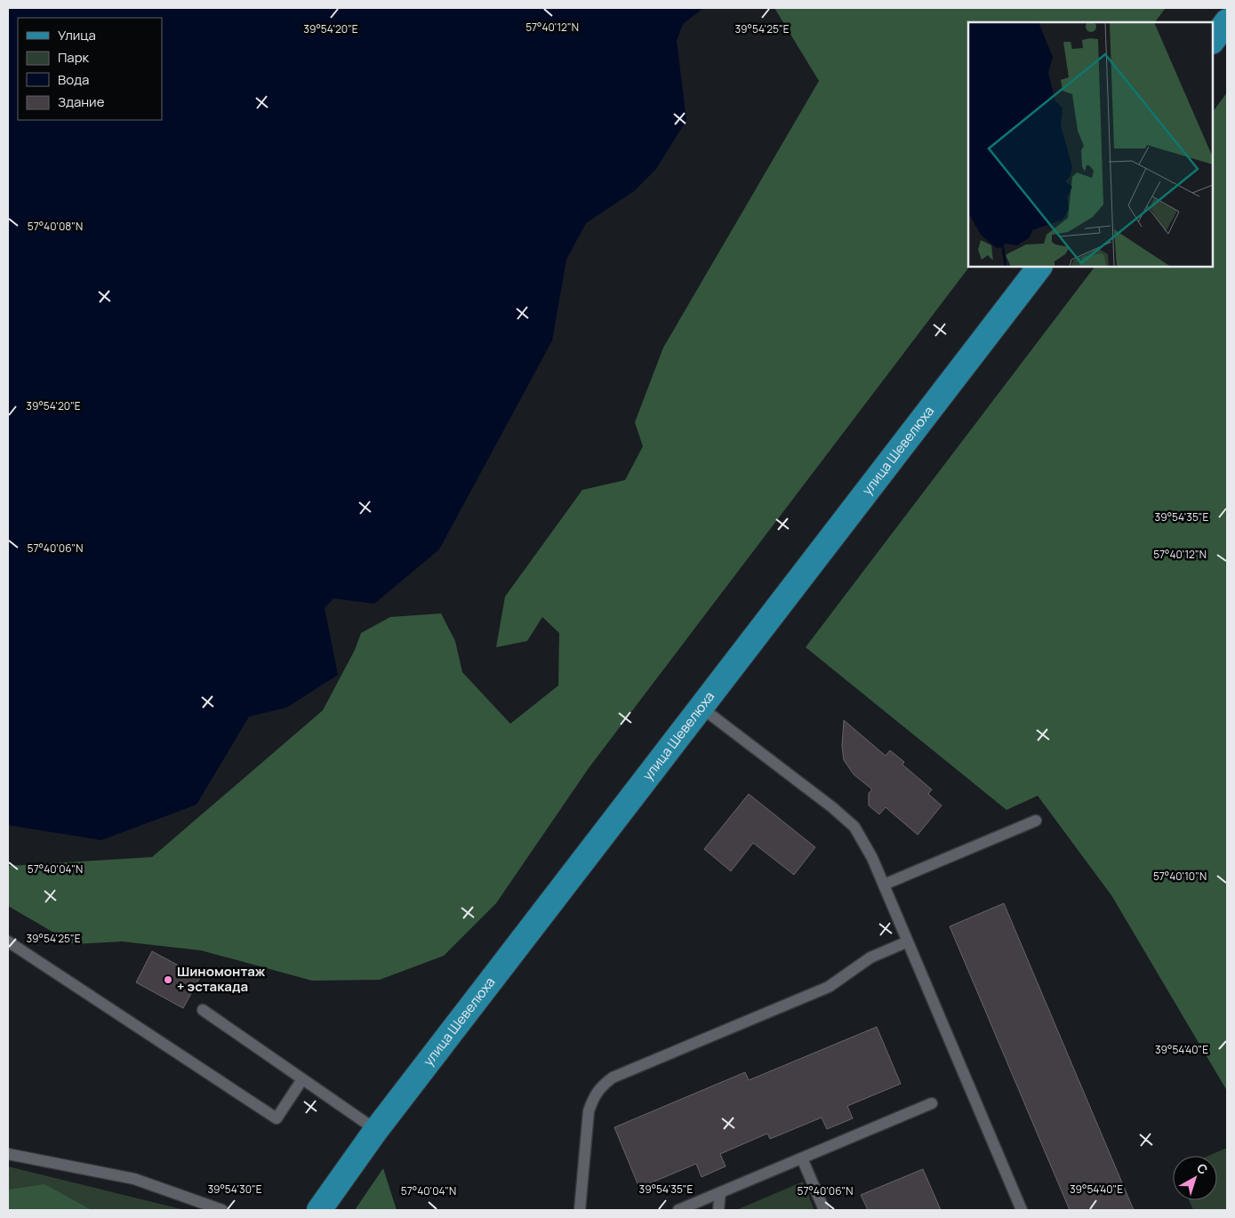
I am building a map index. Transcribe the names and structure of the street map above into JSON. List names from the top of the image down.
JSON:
{
  "streets": {
    "main road": ["улица Шевелюха"]
  },
  "places": ["Шиномонтаж + эстакада"],
  "legend": [
    "Улица",
    "Парк",
    "Вода",
    "Здание"
  ],
  "north": "top right",
  "coordinates": [
    "57°40'12\"N",
    "39°54'20\"E",
    "39°54'25\"E",
    "57°40'08\"N",
    "39°54'35\"E",
    "57°40'06\"N",
    "57°40'04\"N",
    "57°40'10\"N",
    "39°54'40\"E",
    "39°54'30\"E"
  ]
}
